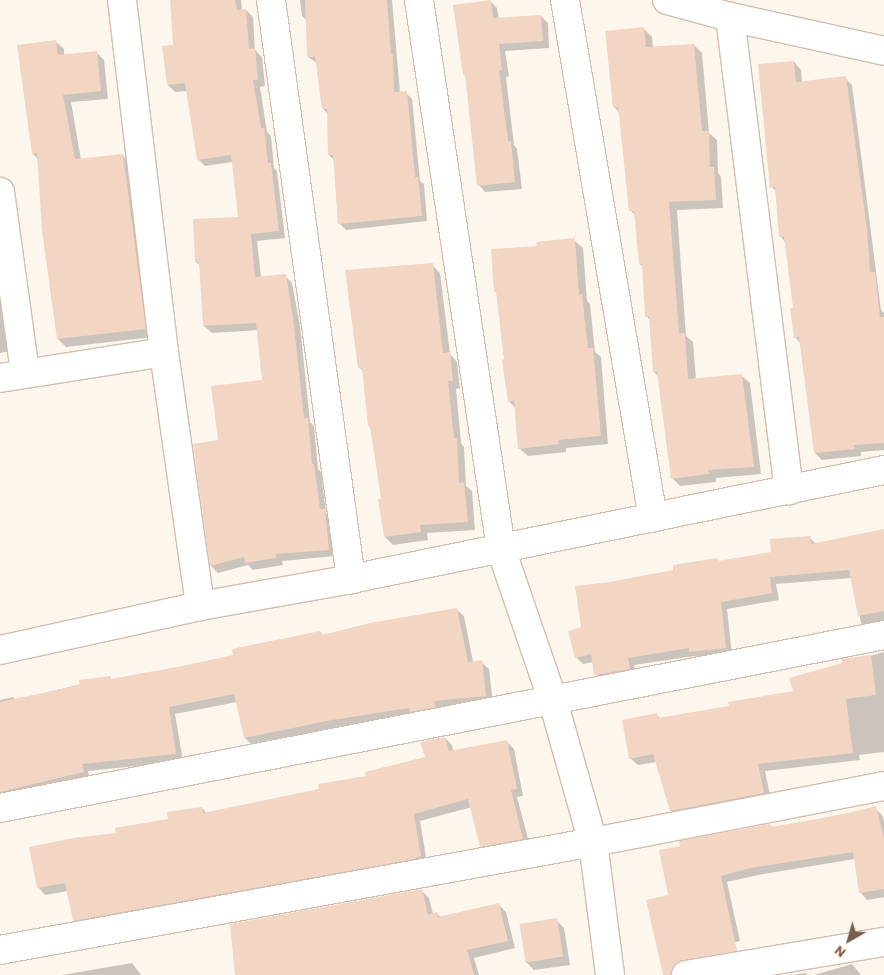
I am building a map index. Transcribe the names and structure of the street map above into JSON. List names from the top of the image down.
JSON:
{
  "north": "bottom left"
}
